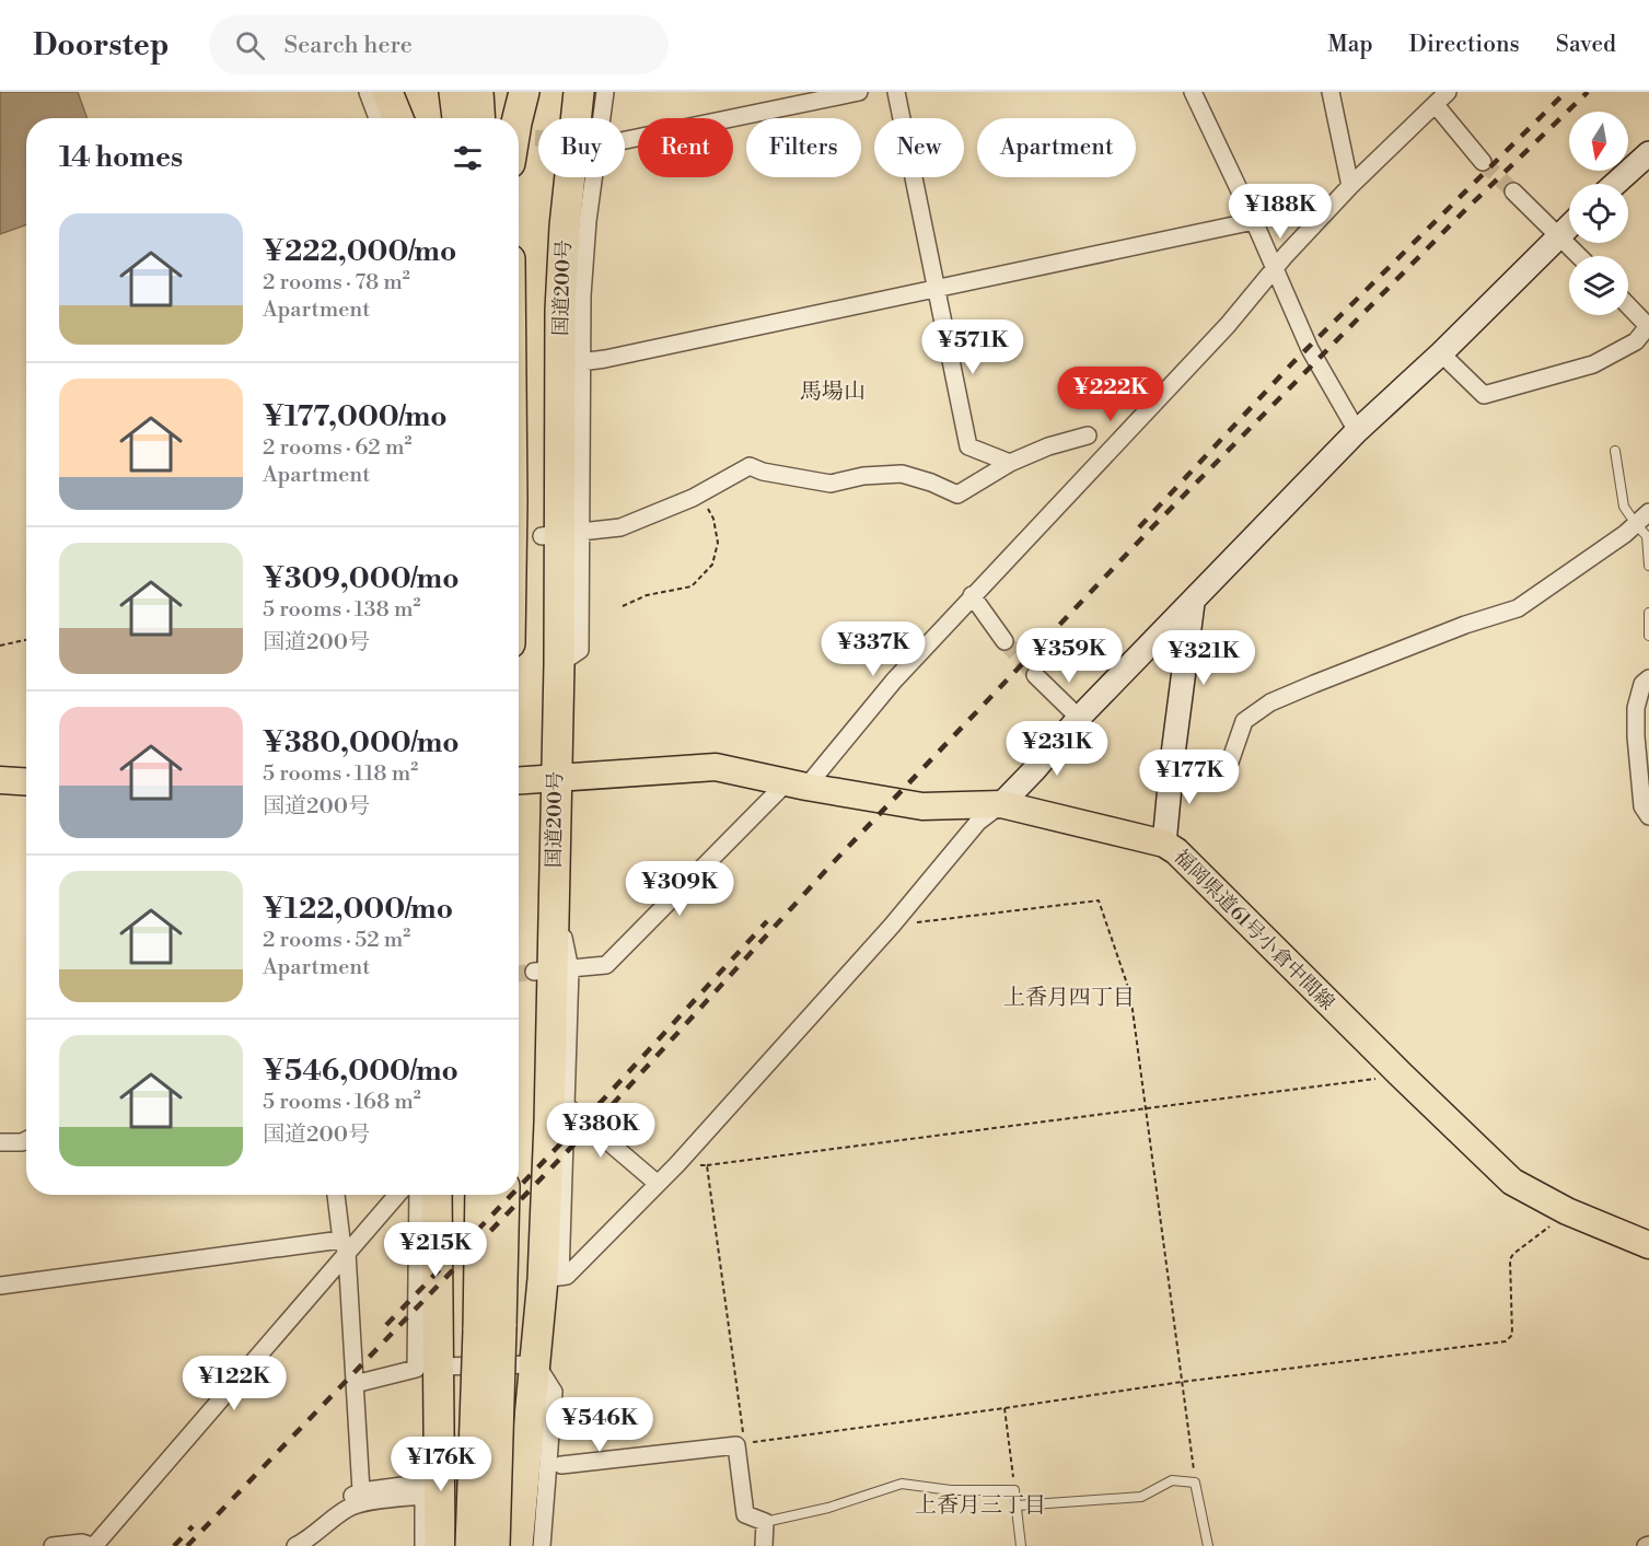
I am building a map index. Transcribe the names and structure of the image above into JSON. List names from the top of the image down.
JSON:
{
  "streets": {
    "highway": ["国道200号"],
    "main road": ["福岡県道61号小倉中間線"]
  },
  "crossings": [
    ["国道200号", "福岡県道61号小倉中間線"]
  ],
  "districts": ["馬場山", "上香月四丁目", "上香月三丁目"],
  "north": "bottom",
  "page": {
    "header": "Doorstep",
    "search": "Search here",
    "nav": ["Map", "Directions", "Saved"],
    "chip": [
      "Buy",
      "Rent",
      "Filters",
      "New",
      "Apartment"
    ],
    "heading": "14 homes",
    "price": [
      "¥188K",
      "¥571K",
      "¥222K",
      "¥337K",
      "¥359K",
      "¥321K",
      "¥231K",
      "¥177K",
      "¥309K",
      "¥380K",
      "¥215K",
      "¥122K",
      "¥546K",
      "¥176K"
    ],
    "list": [
      {
        "name": "¥222,000/mo",
        "note": "2 rooms · 78 m² · Apartment"
      },
      {
        "name": "¥177,000/mo",
        "note": "2 rooms · 62 m² · Apartment"
      },
      {
        "name": "¥309,000/mo",
        "note": "5 rooms · 138 m² · 国道200号"
      },
      {
        "name": "¥380,000/mo",
        "note": "5 rooms · 118 m² · 国道200号"
      },
      {
        "name": "¥122,000/mo",
        "note": "2 rooms · 52 m² · Apartment"
      },
      {
        "name": "¥546,000/mo",
        "note": "5 rooms · 168 m² · 国道200号"
      }
    ]
  }
}
